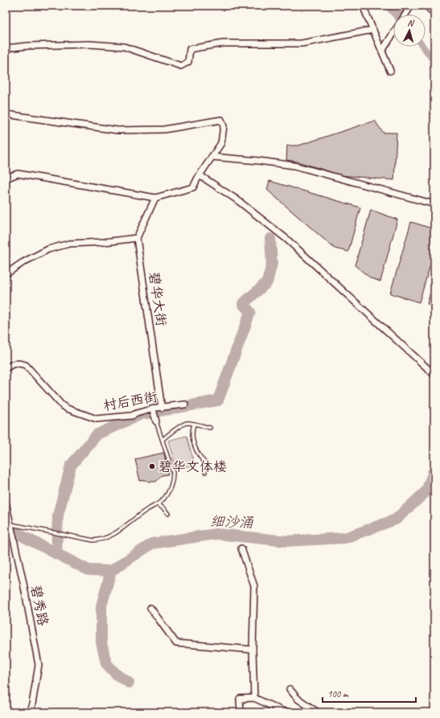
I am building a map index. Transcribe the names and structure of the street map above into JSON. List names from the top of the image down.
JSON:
{
  "streets": {
    "street": ["碧华大街", "村后西街", "碧秀路"]
  },
  "crossings": [
    ["碧华大街", "村后西街"]
  ],
  "water": ["细沙涌"],
  "places": ["碧华文体楼"],
  "scale_bar": "100 m",
  "north": "top"
}
